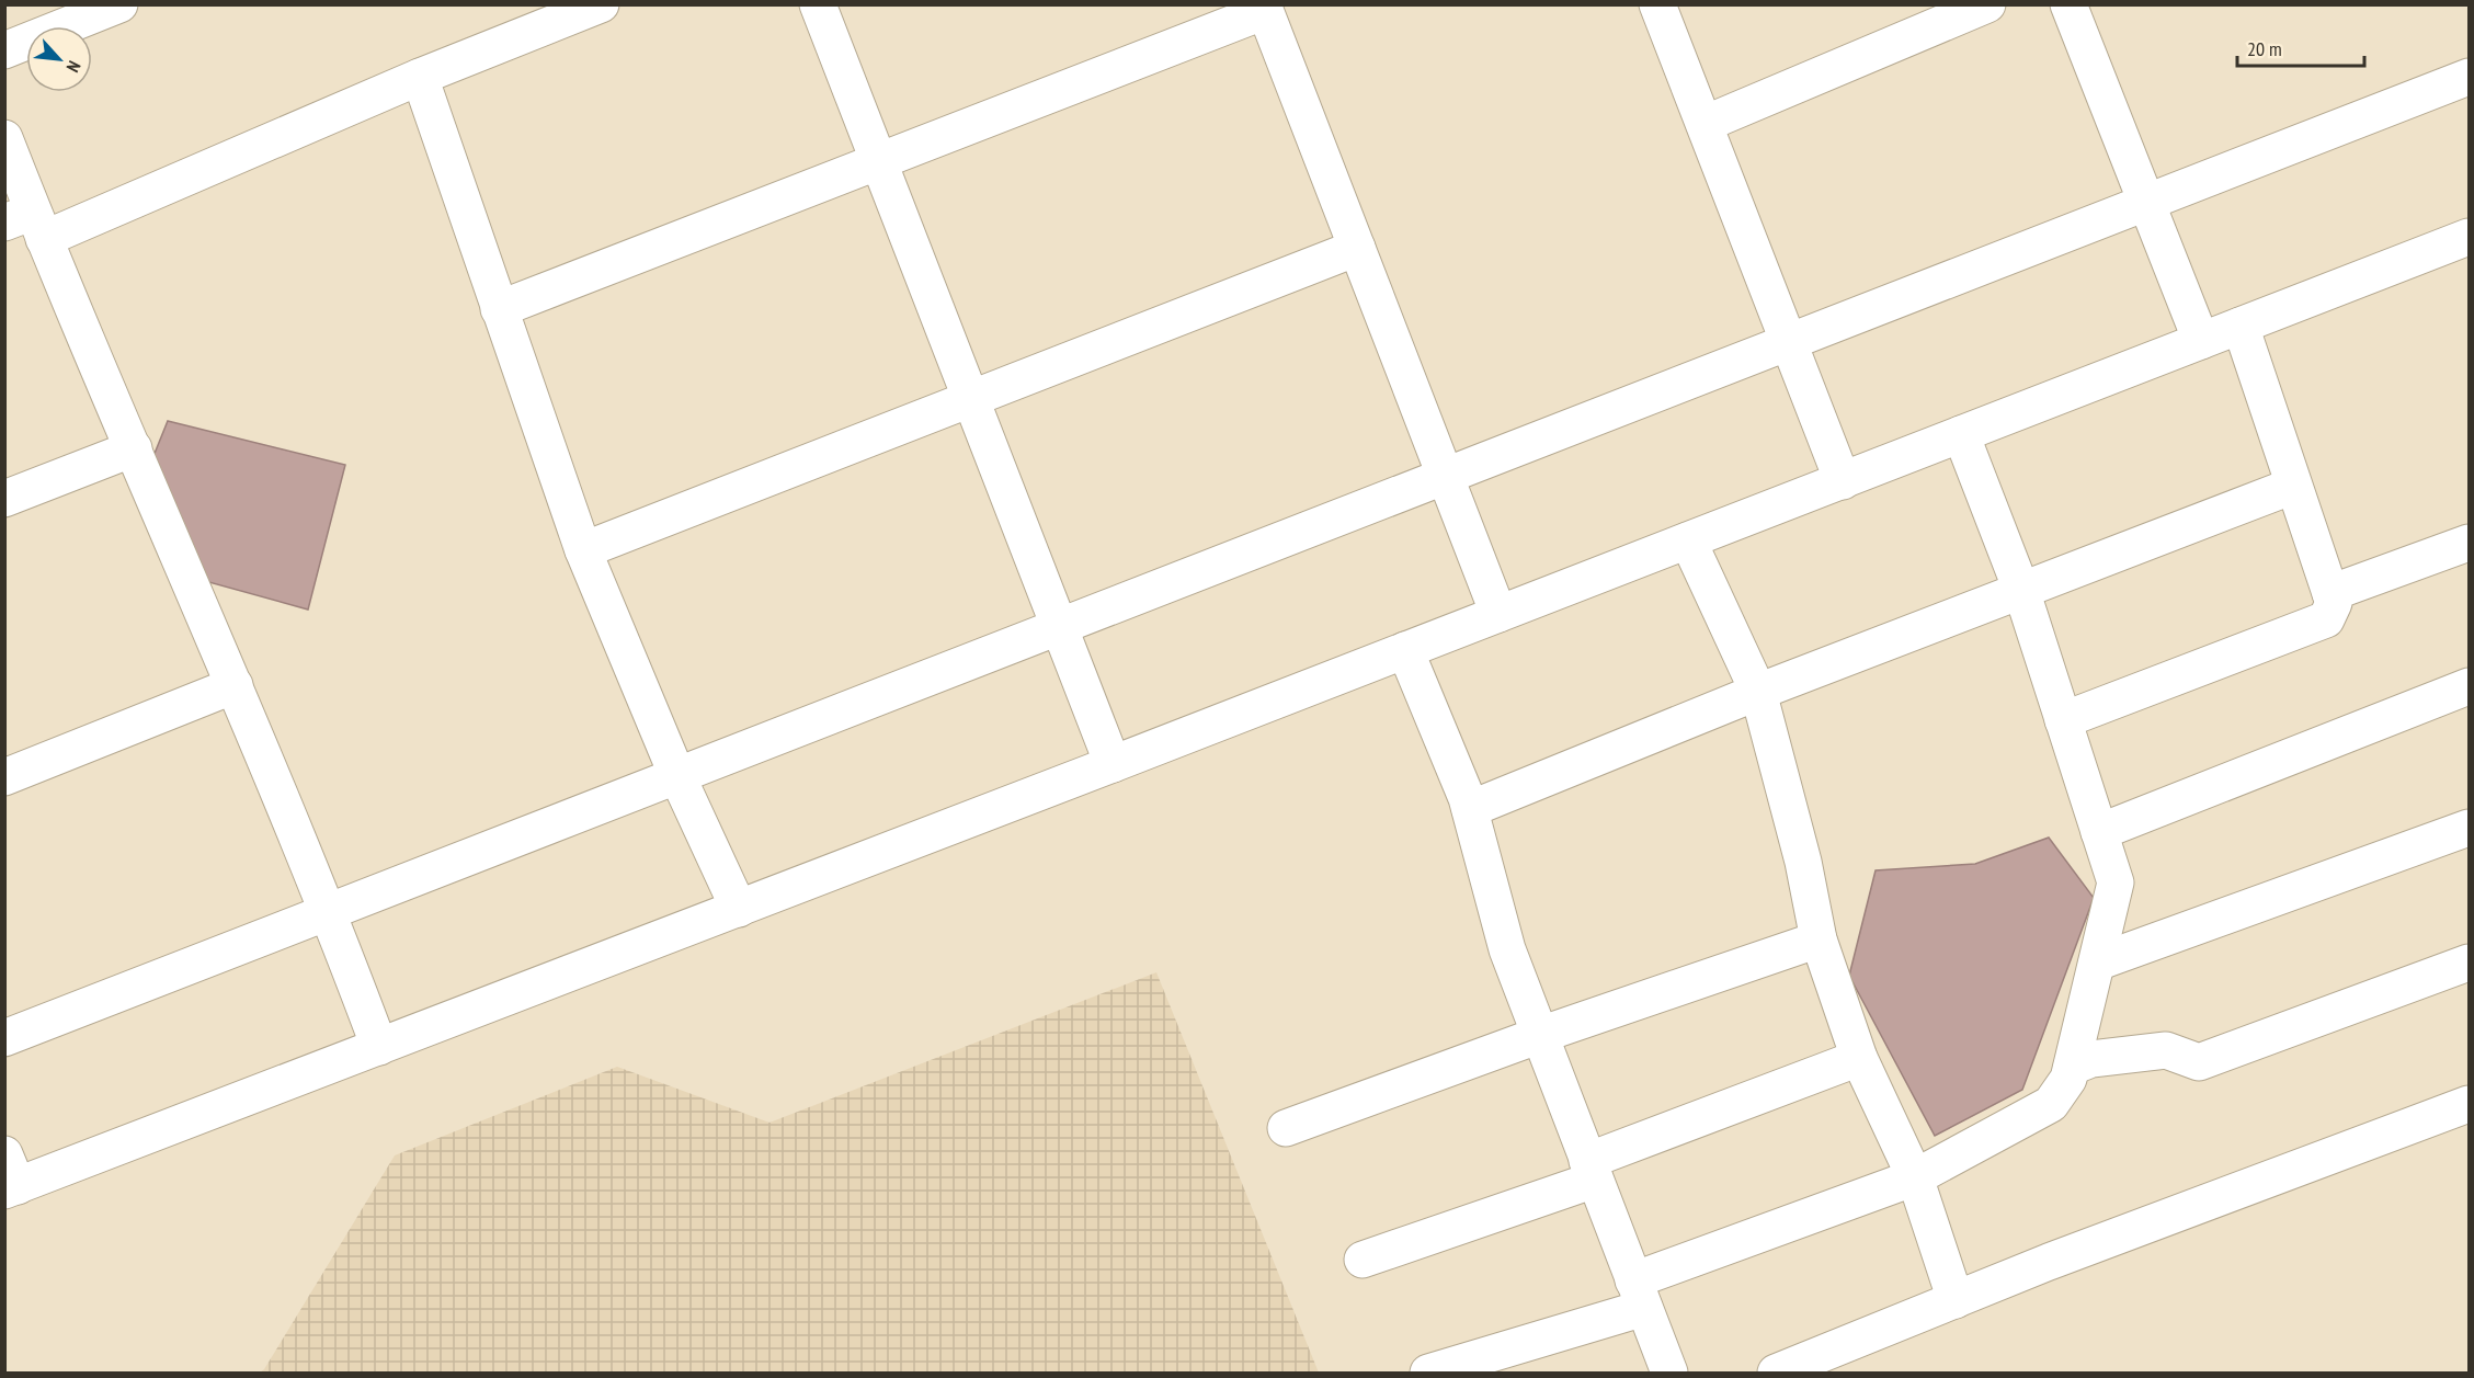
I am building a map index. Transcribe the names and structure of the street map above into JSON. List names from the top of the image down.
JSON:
{
  "scale_bar": "20 m",
  "north": "bottom right"
}
